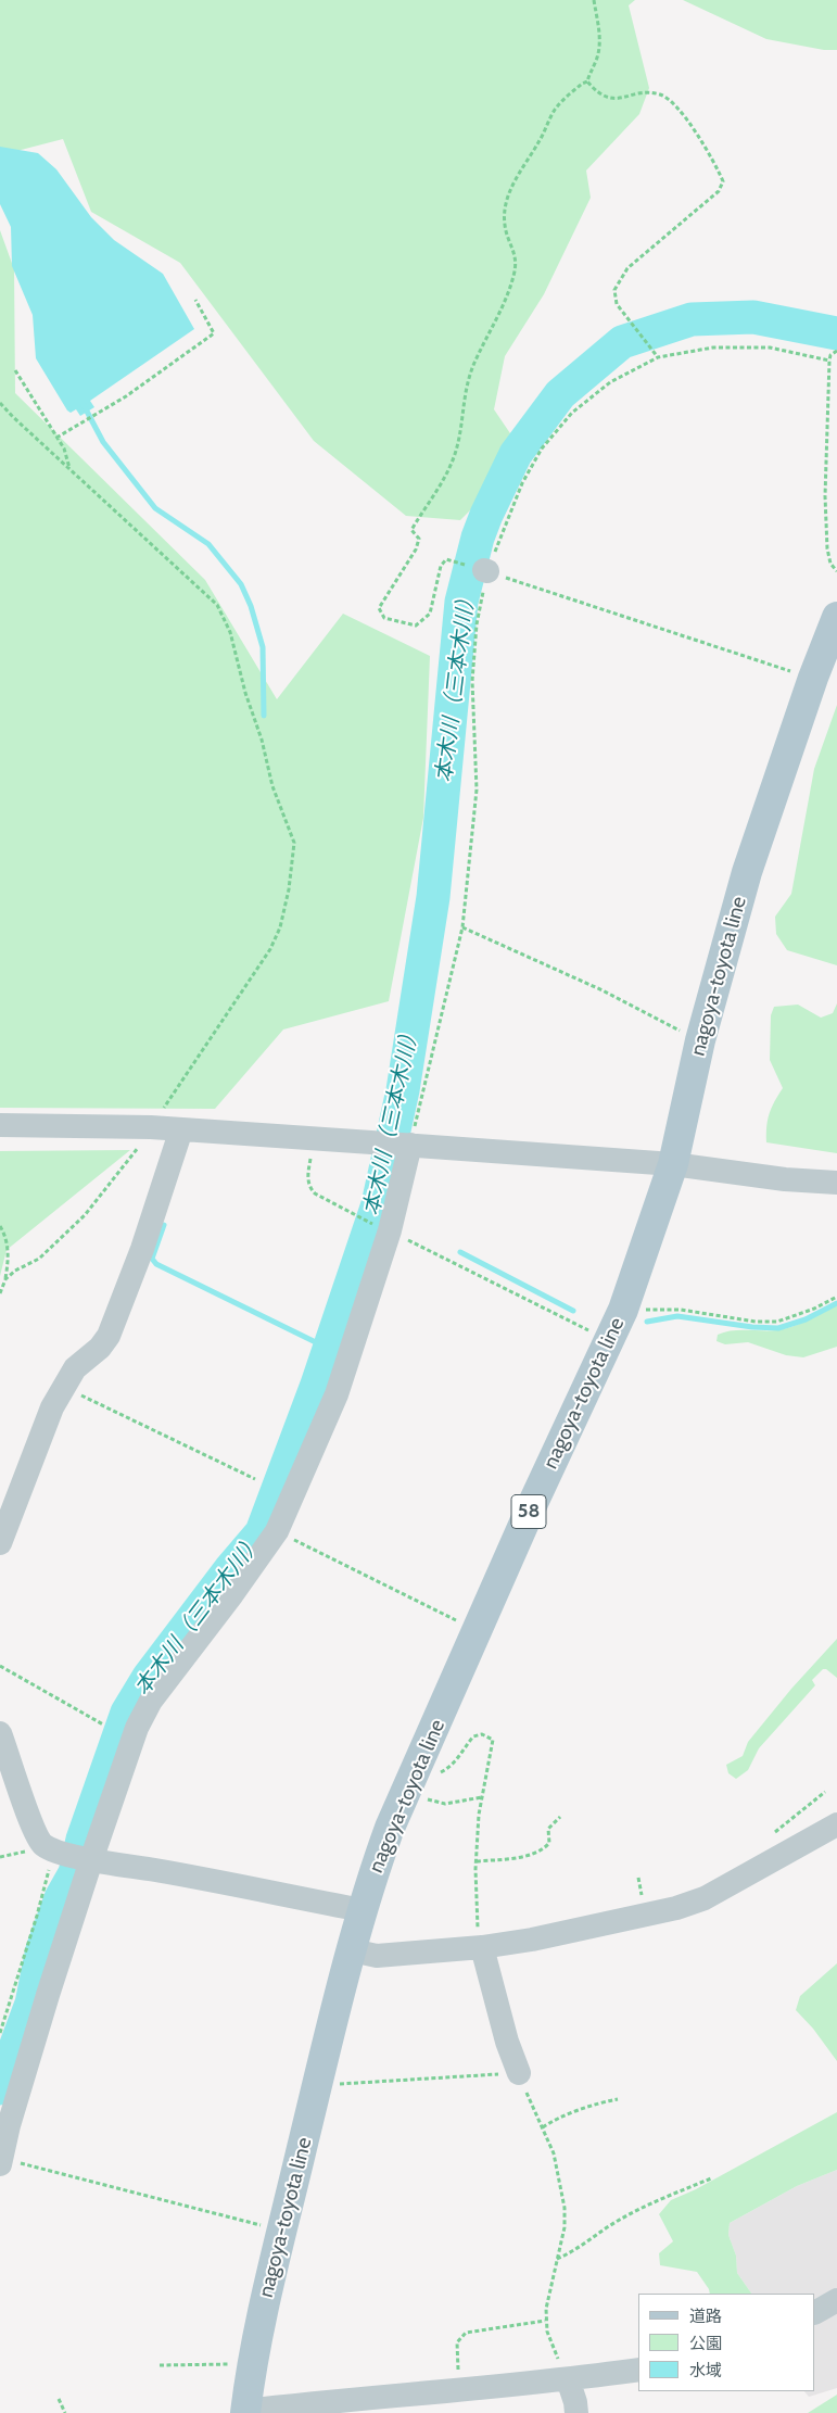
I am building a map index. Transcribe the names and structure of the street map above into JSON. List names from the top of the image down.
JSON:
{
  "streets": {
    "main road": ["nagoya-toyota line", "58"]
  },
  "water": ["本木川（三本木川）"],
  "legend": ["道路", "公園", "水域"]
}
